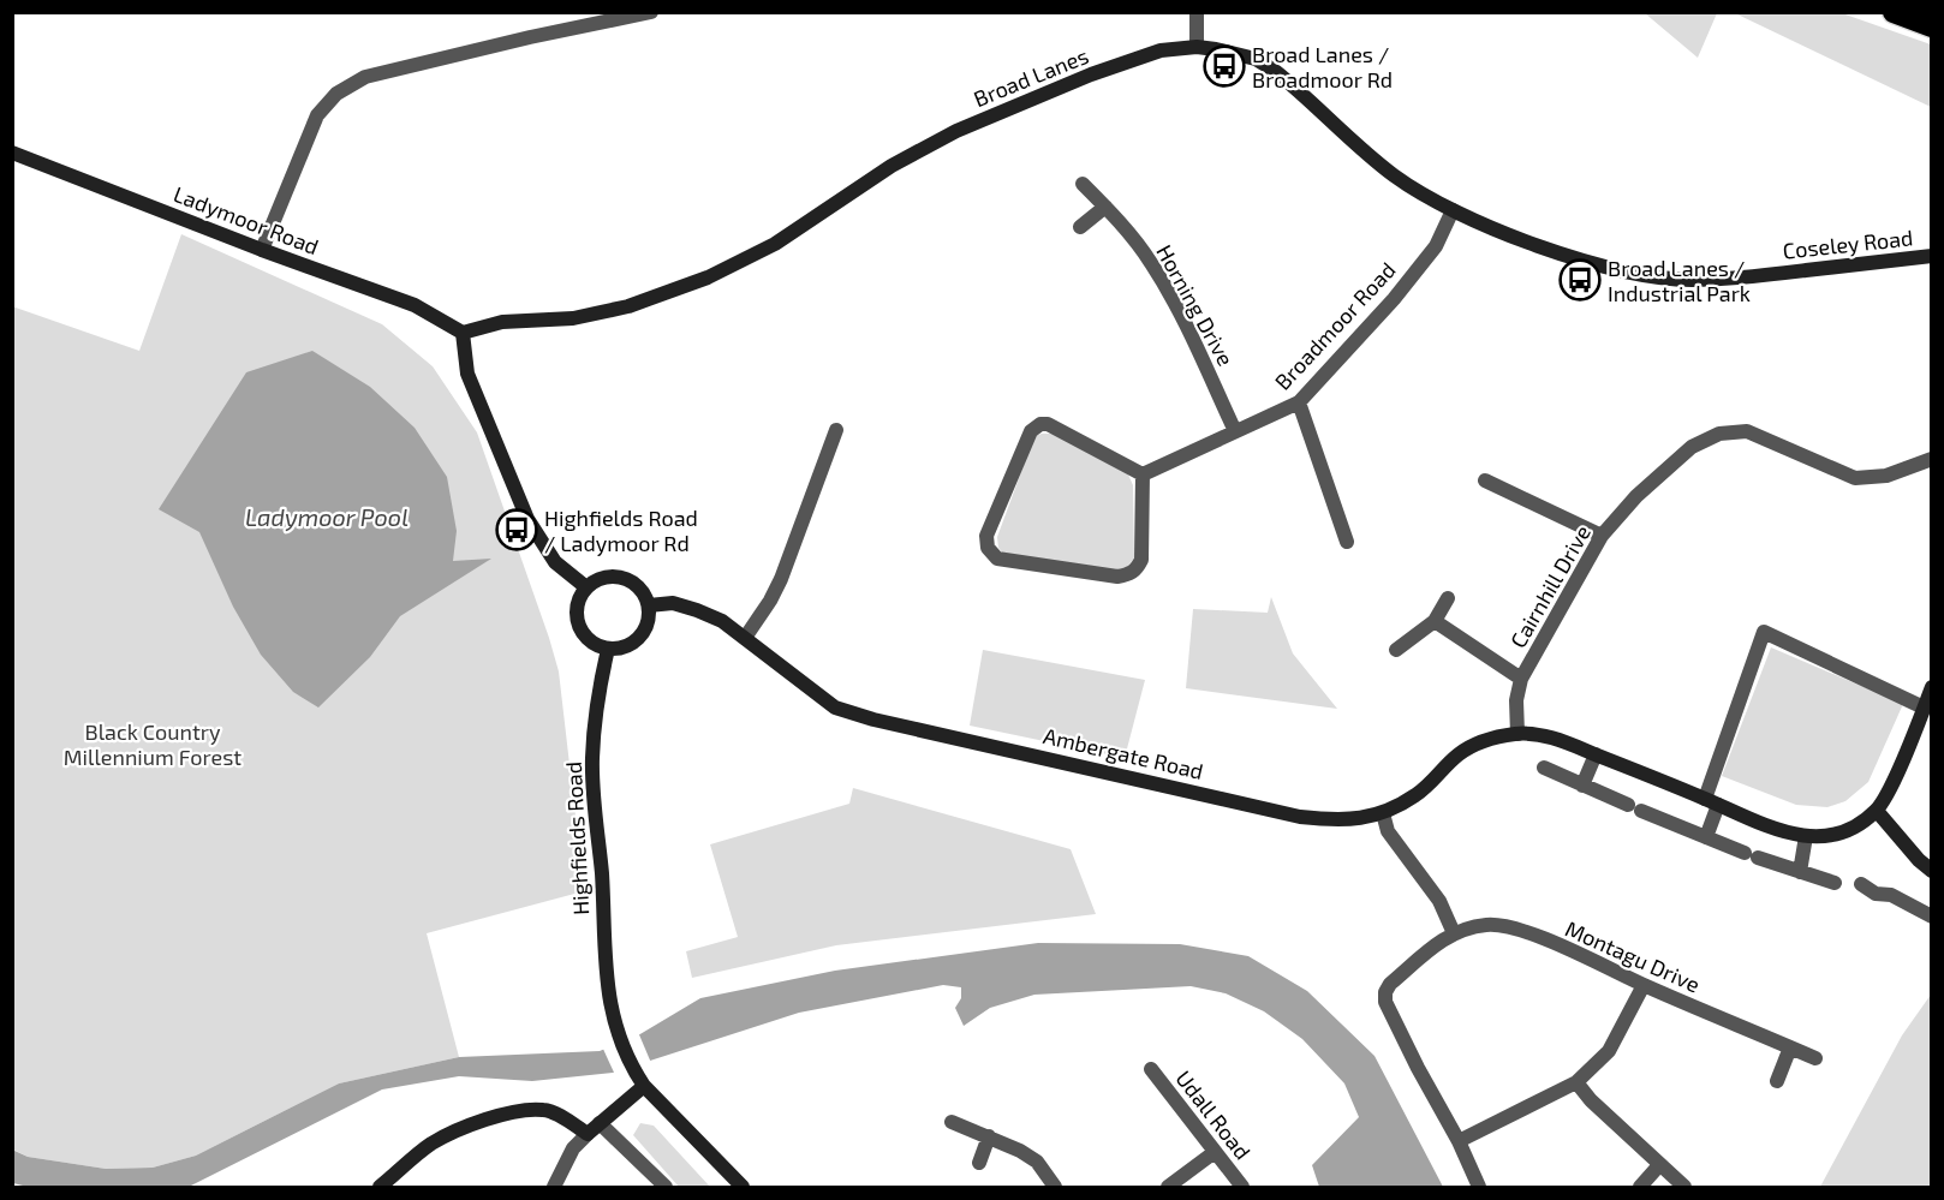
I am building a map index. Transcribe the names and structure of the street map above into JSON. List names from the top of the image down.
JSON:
{
  "streets": {
    "street": [
      "Broad Lanes",
      "Ladymoor Road",
      "Coseley Road",
      "Horning Drive",
      "Broadmoor Road",
      "Cairnhill Drive",
      "Ambergate Road",
      "Highfields Road",
      "Montagu Drive",
      "Udall Road"
    ]
  },
  "crossings": [
    ["Broad Lanes", "Ladymoor Road"],
    ["Broad Lanes", "Coseley Road"],
    ["Broad Lanes", "Broadmoor Road"],
    ["Horning Drive", "Broadmoor Road"],
    ["Cairnhill Drive", "Ambergate Road"],
    ["Ambergate Road", "Highfields Road"]
  ],
  "water": ["Ladymoor Pool"],
  "parks": ["Black Country Millennium Forest"],
  "places": {
    "bus stop": ["Broad Lanes / Broadmoor Rd", "Broad Lanes / Industrial Park", "Highfields Road / Ladymoor Rd"]
  }
}
